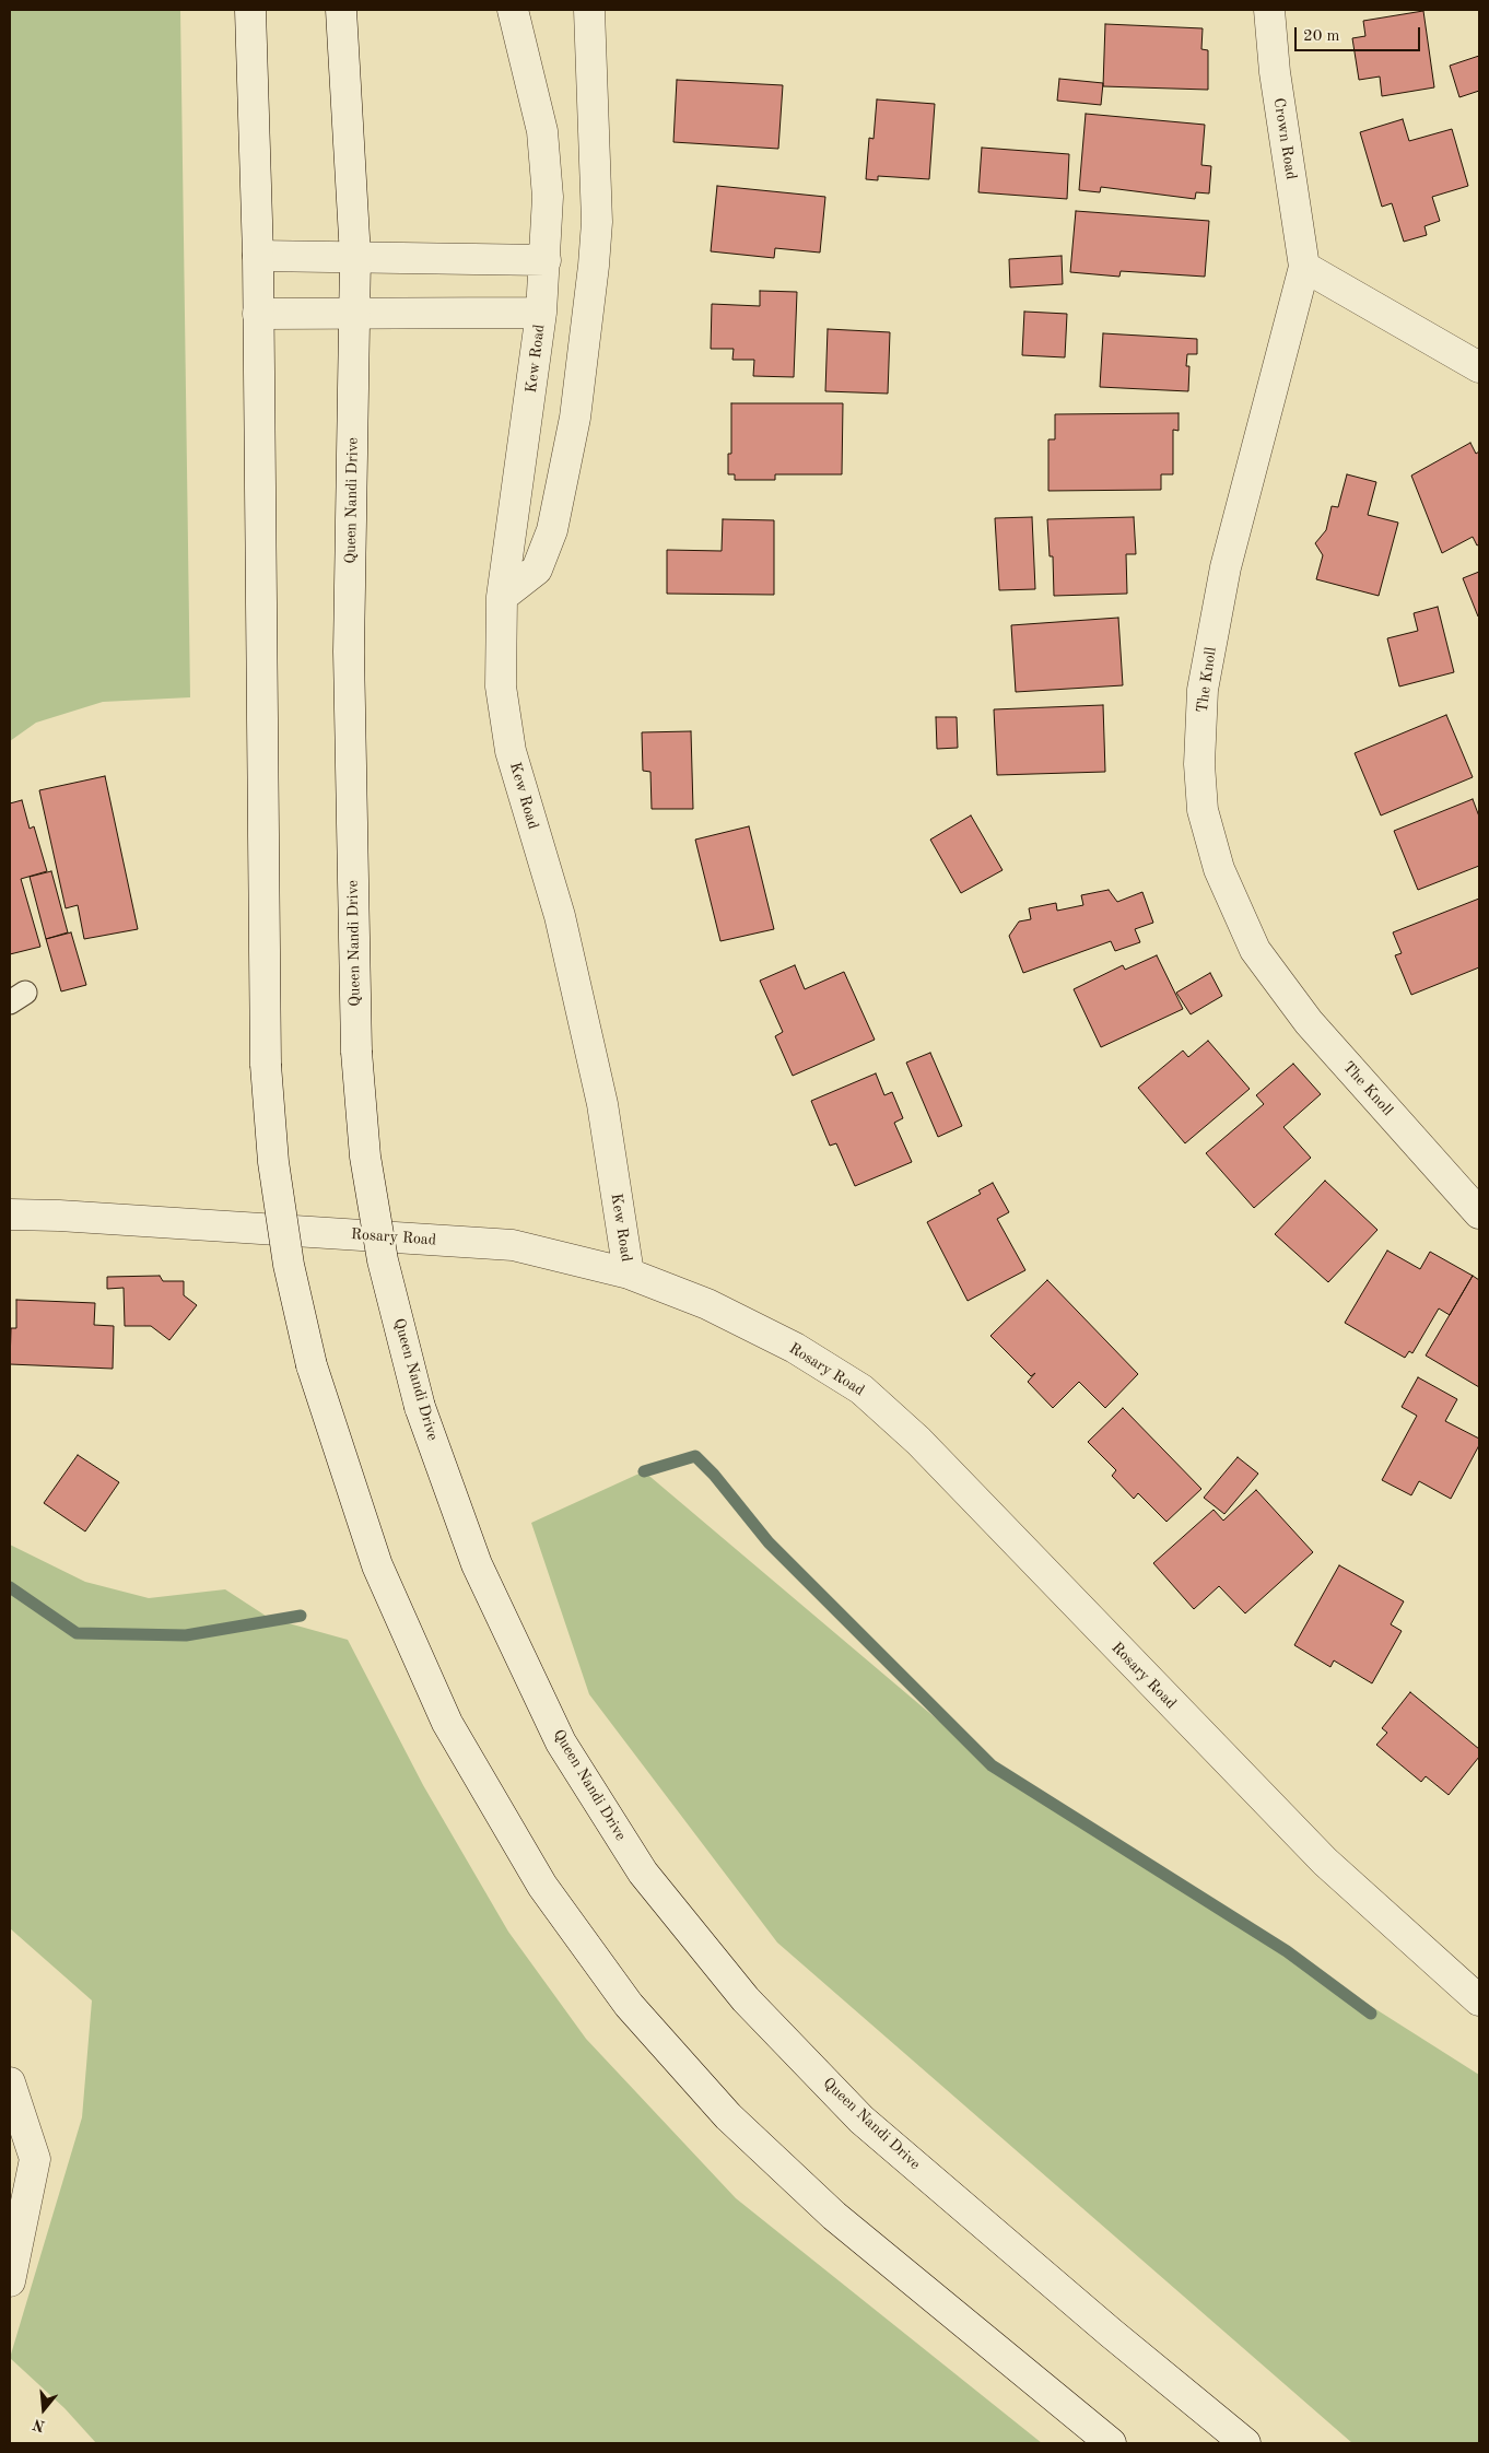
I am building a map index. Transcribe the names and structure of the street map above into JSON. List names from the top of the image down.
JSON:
{
  "streets": {
    "street": [
      "Crown Road",
      "Kew Road",
      "Queen Nandi Drive",
      "The Knoll",
      "Rosary Road"
    ]
  },
  "crossings": [
    ["Crown Road", "The Knoll"],
    ["Kew Road", "Queen Nandi Drive"],
    ["Kew Road", "Rosary Road"]
  ],
  "scale_bar": "20 m",
  "north": "bottom"
}
